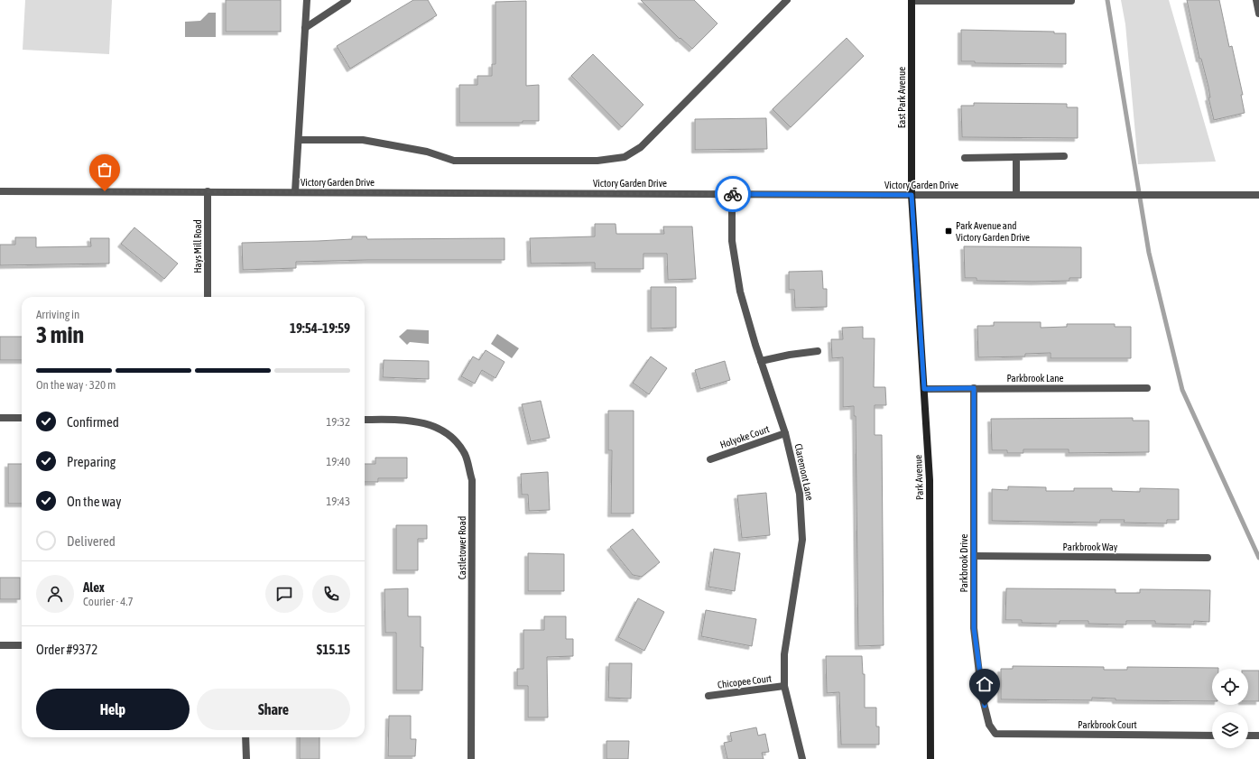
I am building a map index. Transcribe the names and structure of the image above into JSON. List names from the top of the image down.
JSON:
{
  "streets": {
    "main road": ["East Park Avenue", "Park Avenue"],
    "street": [
      "Victory Garden Drive",
      "Hays Mill Road",
      "Parkbrook Lane",
      "Holyoke Court",
      "Claremont Lane",
      "Parkbrook Way",
      "Castletower Road",
      "Parkbrook Drive",
      "Chicopee Court",
      "Parkbrook Court"
    ]
  },
  "crossings": [
    ["East Park Avenue", "Victory Garden Drive"],
    ["East Park Avenue", "Park Avenue"],
    ["Victory Garden Drive", "Hays Mill Road"],
    ["Victory Garden Drive", "Claremont Lane"],
    ["Victory Garden Drive", "Park Avenue"],
    ["Parkbrook Lane", "Park Avenue"],
    ["Parkbrook Lane", "Parkbrook Drive"],
    ["Holyoke Court", "Claremont Lane"],
    ["Claremont Lane", "Chicopee Court"],
    ["Parkbrook Way", "Parkbrook Drive"],
    ["Parkbrook Drive", "Parkbrook Court"]
  ],
  "places": {
    "transit": ["Park Avenue and Victory Garden Drive"]
  },
  "page": {
    "heading": ["3 min", "Arriving in", "19:54–19:59"],
    "panel": [
      "Alex",
      "Courier · 4.7",
      "Order #9372",
      "$15.15"
    ],
    "bar": "On the way · 320 m",
    "list": [
      ["Confirmed", "19:32"],
      ["Preparing", "19:40"],
      ["On the way", "19:43"],
      "Delivered"
    ],
    "buttons": ["Help", "Share"]
  }
}
